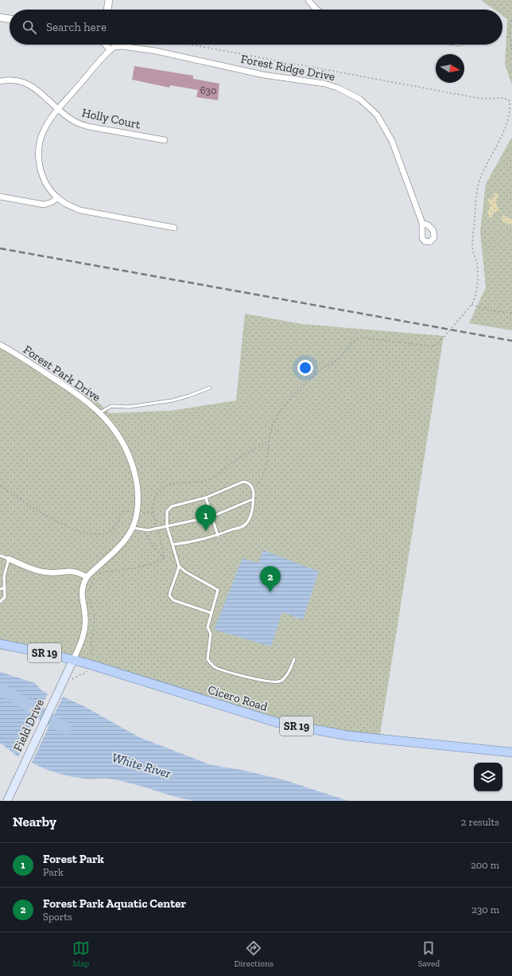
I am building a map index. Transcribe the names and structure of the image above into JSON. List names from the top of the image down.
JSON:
{
  "streets": {
    "main road": ["SR 19", "Cicero Road", "Field Drive"],
    "street": ["Forest Ridge Drive", "Holly Court", "Forest Park Drive"]
  },
  "crossings": [
    ["Forest Park Drive", "Cicero Road"],
    ["Forest Park Drive", "Field Drive"],
    ["Cicero Road", "Field Drive"]
  ],
  "water": ["White River"],
  "house_numbers": ["630"],
  "north": "right",
  "page": {
    "search": "Search here",
    "pins": ["1", "2"],
    "heading": ["Nearby", "2 results"],
    "list": [
      {
        "mark": "1",
        "name": "Forest Park",
        "note": "Park",
        "value": "200 m"
      },
      {
        "mark": "2",
        "name": "Forest Park Aquatic Center",
        "note": "Sports",
        "value": "230 m"
      }
    ],
    "nav": ["Map", "Directions", "Saved"]
  }
}
